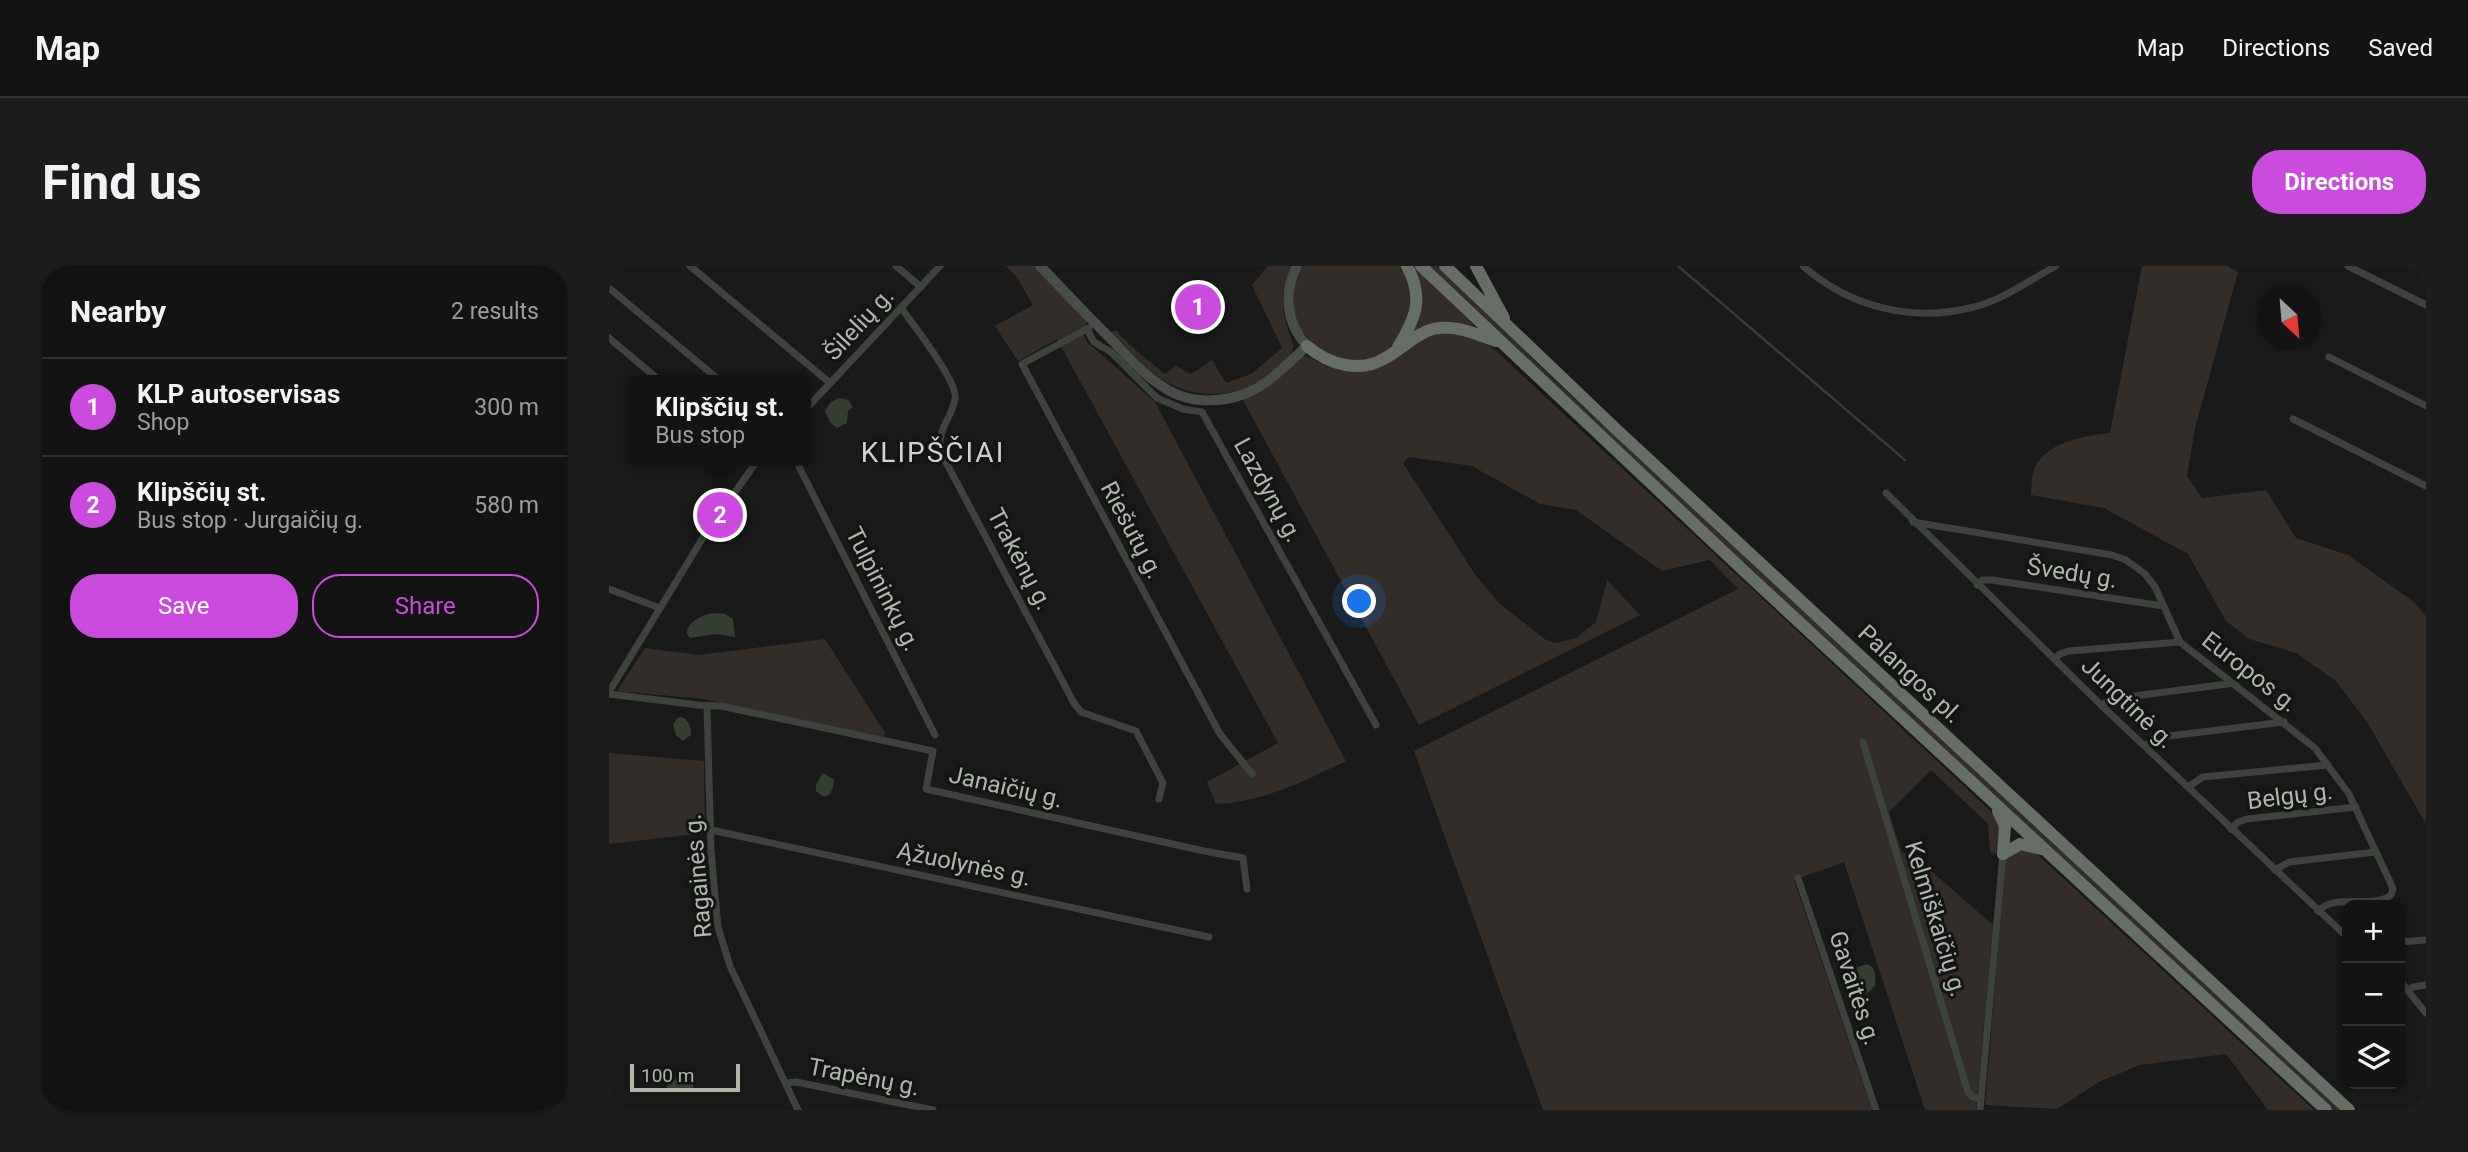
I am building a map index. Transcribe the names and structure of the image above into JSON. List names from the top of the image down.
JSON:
{
  "streets": {
    "highway": ["Palangos pl."],
    "street": [
      "Šilelių g.",
      "Lazdynų g.",
      "Riešutų g.",
      "Trakėnų g.",
      "Švedų g.",
      "Tulpininkų g.",
      "Europos g.",
      "Jungtinė g.",
      "Janaičių g.",
      "Belgų g.",
      "Ąžuolynės g.",
      "Ragainės g.",
      "Kelmiškaičių g.",
      "Gavaitės g.",
      "Trapėnų g."
    ]
  },
  "crossings": [
    ["Šilelių g.", "Trakėnų g."],
    ["Lazdynų g.", "Riešutų g."],
    ["Švedų g.", "Europos g."],
    ["Švedų g.", "Jungtinė g."],
    ["Europos g.", "Jungtinė g."],
    ["Europos g.", "Belgų g."],
    ["Jungtinė g.", "Belgų g."],
    ["Janaičių g.", "Ragainės g."],
    ["Ąžuolynės g.", "Ragainės g."],
    ["Ragainės g.", "Trapėnų g."]
  ],
  "districts": ["KLIPŠČIAI"],
  "scale_bar": "100 m",
  "north": "bottom right",
  "page": {
    "header": "Map",
    "nav": ["Map", "Directions", "Saved"],
    "buttons": [
      "Directions",
      ["Save", "Share"]
    ],
    "title": "Find us",
    "heading": ["Nearby", "2 results"],
    "pins": ["1", "2"],
    "list": [
      {
        "mark": "1",
        "name": "KLP autoservisas",
        "note": "Shop",
        "value": "300 m"
      },
      {
        "mark": "2",
        "name": "Klipščių st.",
        "note": "Bus stop · Jurgaičių g.",
        "value": "580 m"
      }
    ],
    "popup": ["Klipščių st.", "Bus stop"],
    "map_buttons": ["+", "−"],
    "scale": "100 m"
  }
}
